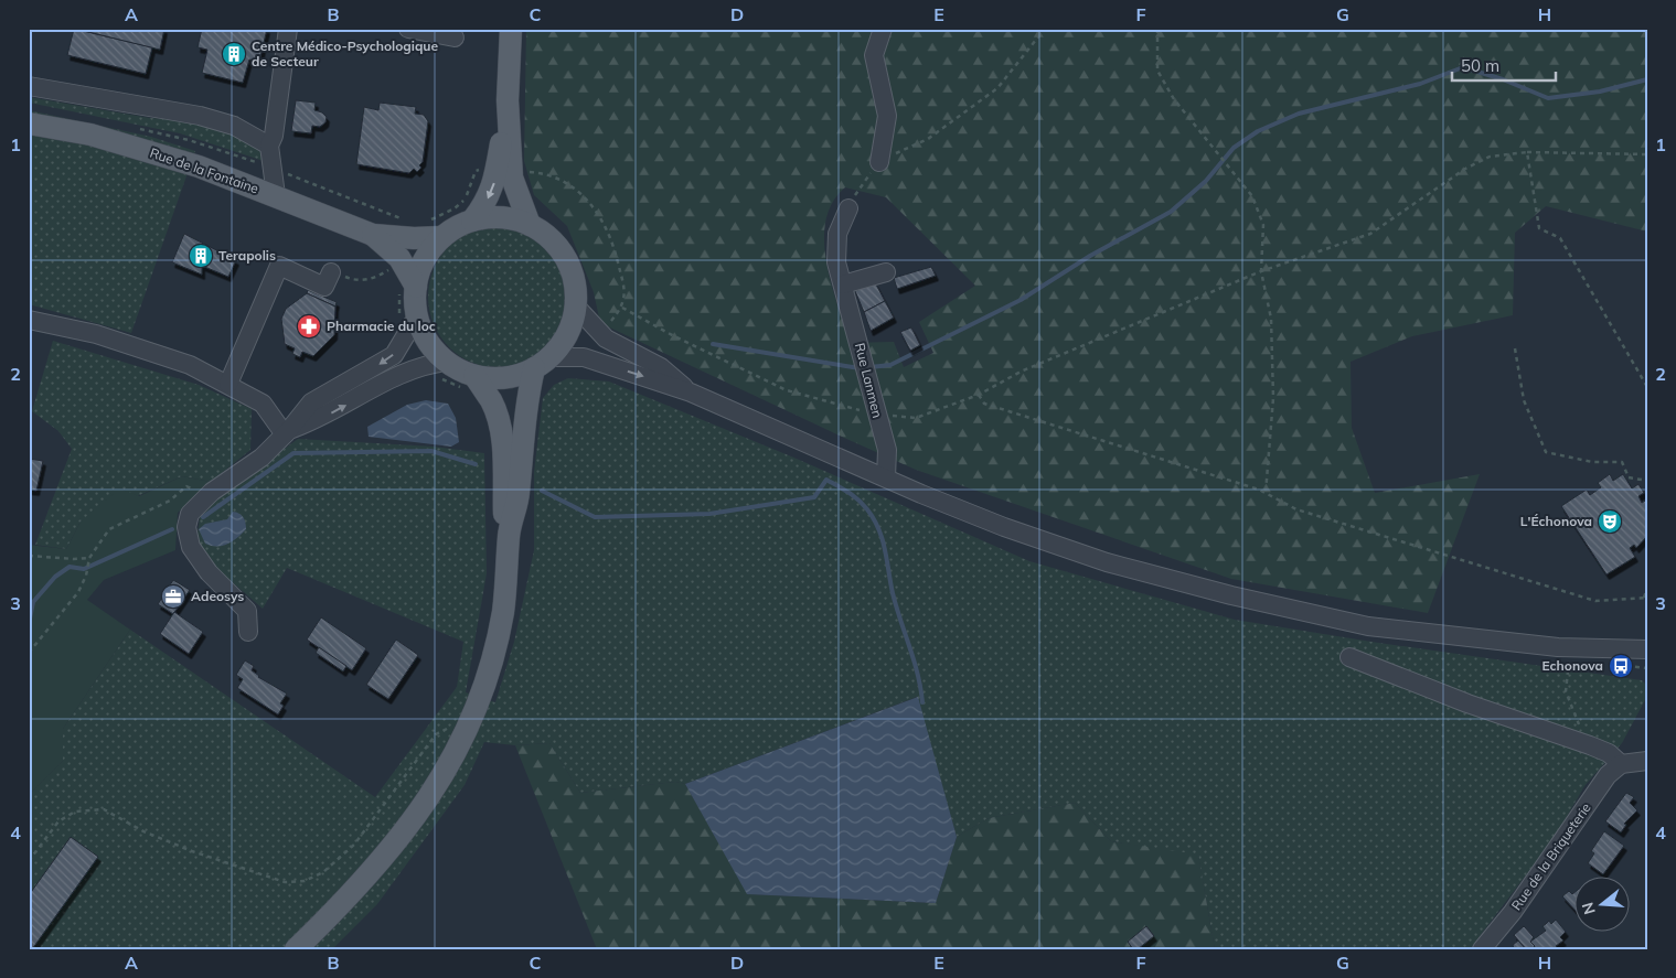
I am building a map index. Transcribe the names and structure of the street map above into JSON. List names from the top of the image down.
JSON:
{
  "streets": {
    "main road": ["Rue de la Fontaine"],
    "street": ["Rue Lanmen", "Rue de la Briqueterie"]
  },
  "places": {
    "building": ["Centre Médico-Psychologique de Secteur", "Terapolis"],
    "pharmacy": ["Pharmacie du loc"],
    "theatre": ["L'Échonova"],
    "office": ["Adeosys"],
    "bus stop": ["Echonova"]
  },
  "scale_bar": "50 m",
  "north": "left",
  "grid": {
    "columns": [
      "A",
      "B",
      "C",
      "D",
      "E",
      "F",
      "G",
      "H"
    ],
    "rows": [
      "1",
      "2",
      "3",
      "4"
    ]
  }
}
